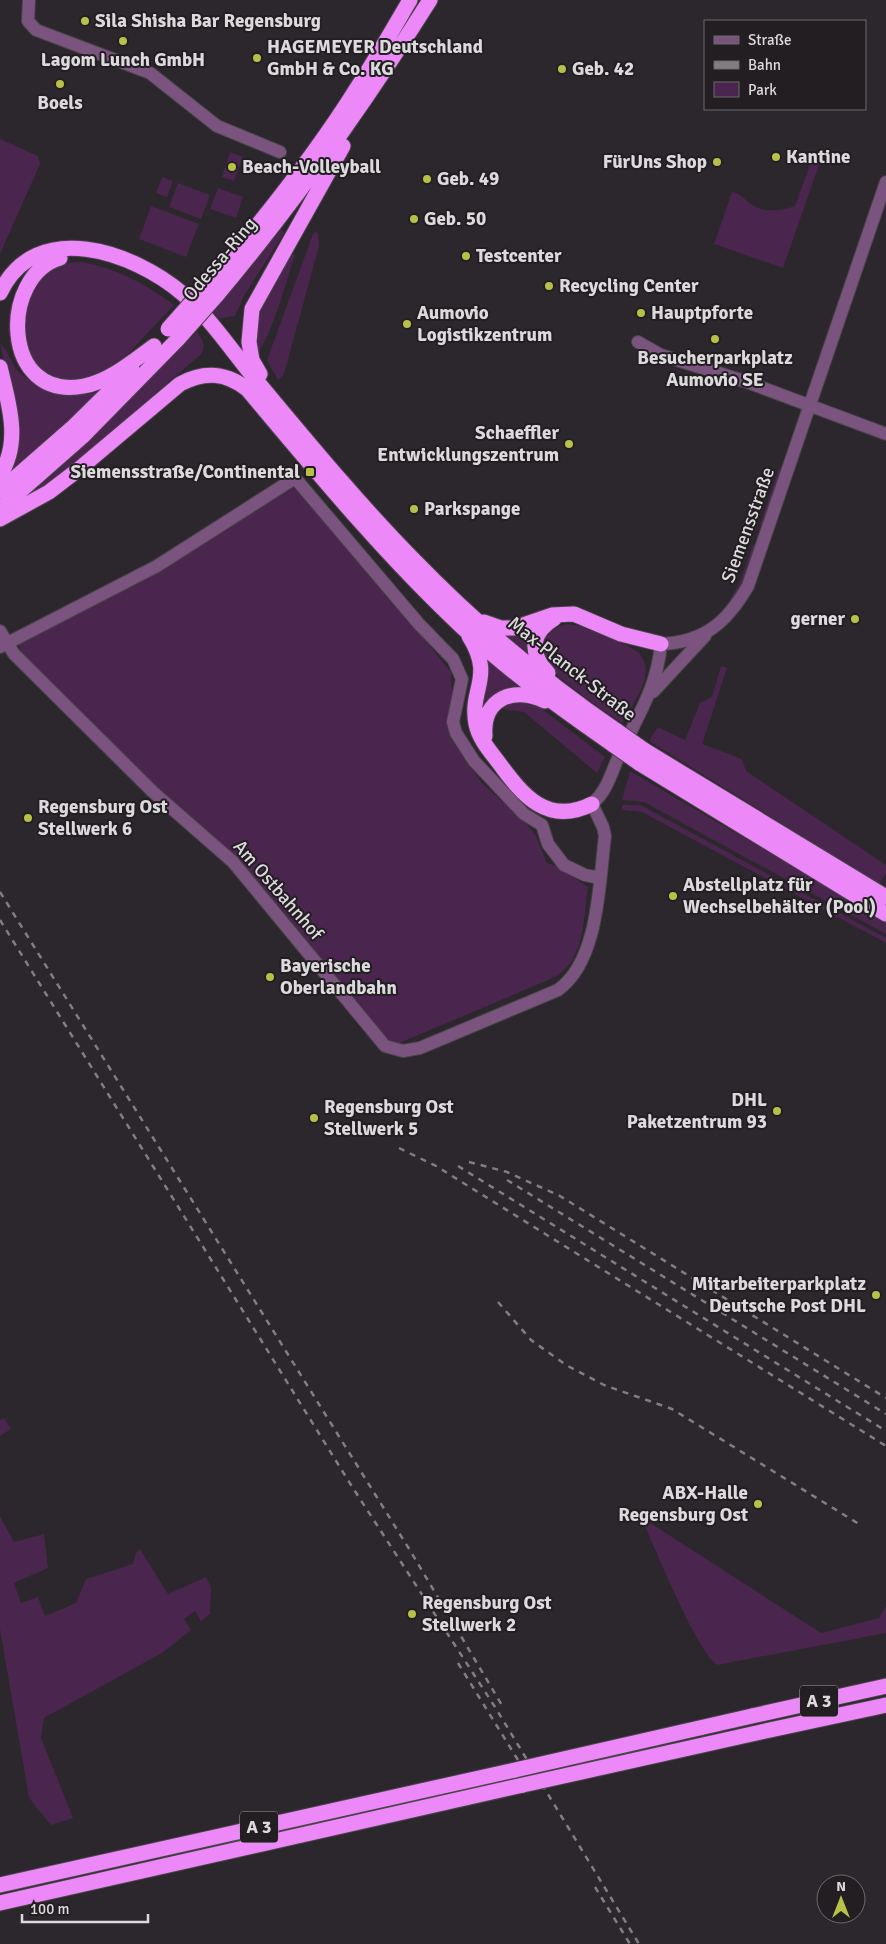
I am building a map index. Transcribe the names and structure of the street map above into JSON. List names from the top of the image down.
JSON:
{
  "streets": {
    "highway": ["Odessa-Ring", "Max-Planck-Straße", "A 3"],
    "street": ["Siemensstraße", "Am Ostbahnhof"]
  },
  "places": {
    "other": [
      "Sila Shisha Bar Regensburg",
      "Lagom Lunch GmbH",
      "HAGEMEYER Deutschland GmbH & Co. KG",
      "Geb. 42",
      "Boels",
      "Kantine",
      "FürUns Shop",
      "Beach-Volleyball",
      "Geb. 49",
      "Geb. 50",
      "Testcenter",
      "Recycling Center",
      "Hauptpforte",
      "Aumovio Logistikzentrum",
      "Besucherparkplatz Aumovio SE",
      "Schaeffler Entwicklungszentrum",
      "Parkspange",
      "gerner",
      "Regensburg Ost Stellwerk 6",
      "Abstellplatz für Wechselbehälter (Pool)",
      "Bayerische Oberlandbahn",
      "DHL Paketzentrum 93",
      "Regensburg Ost Stellwerk 5",
      "Mitarbeiterparkplatz Deutsche Post DHL",
      "ABX-Halle Regensburg Ost",
      "Regensburg Ost Stellwerk 2"
    ],
    "transit": ["Siemensstraße/Continental"]
  },
  "legend": ["Straße", "Bahn", "Park"],
  "scale_bar": "100 m",
  "north": "top"
}
